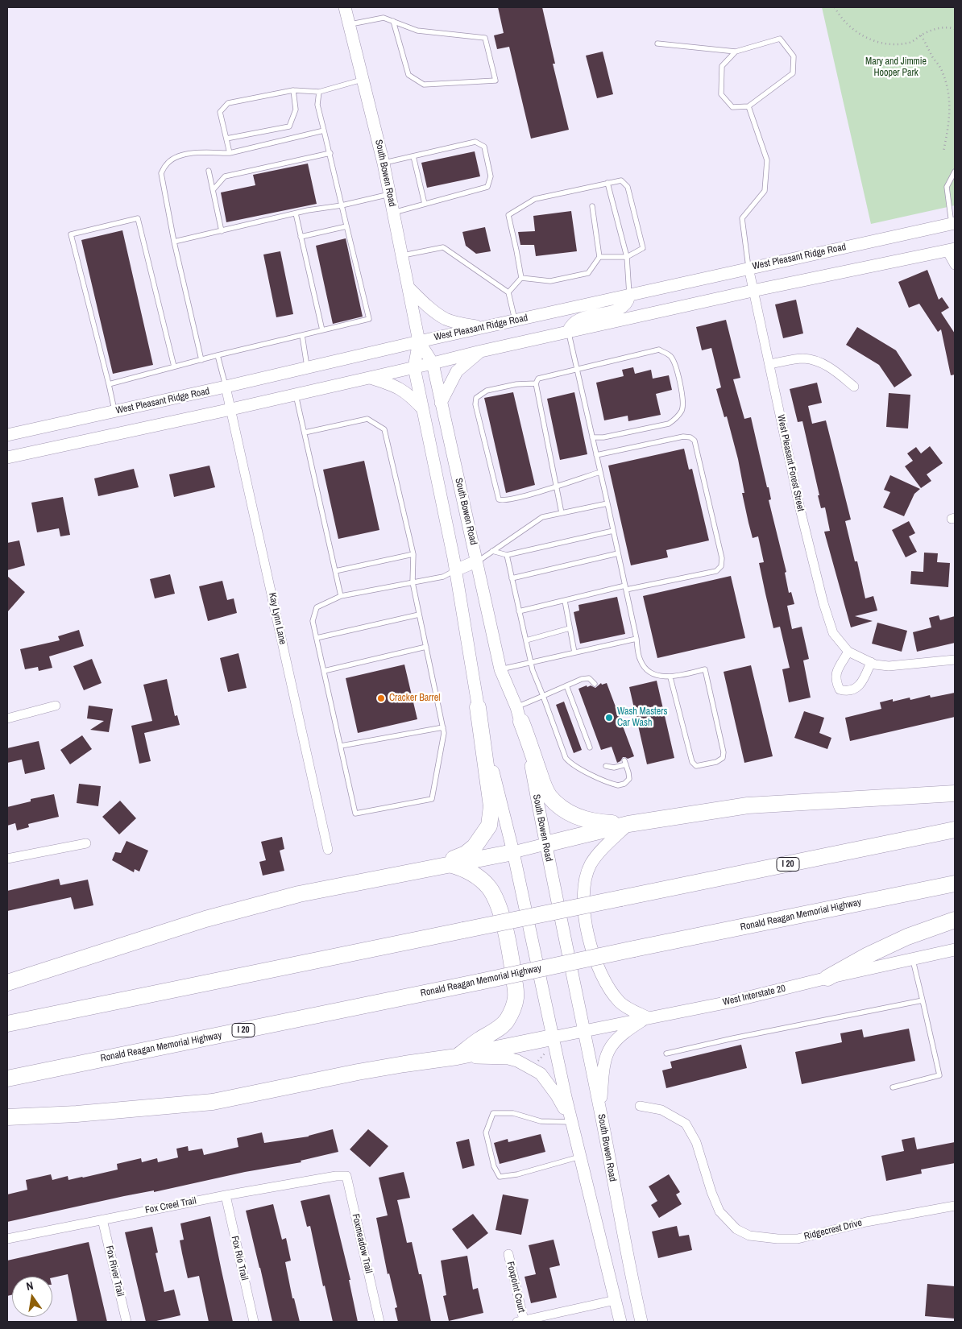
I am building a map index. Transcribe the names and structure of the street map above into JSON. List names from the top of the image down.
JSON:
{
  "streets": {
    "highway": ["I 20", "Ronald Reagan Memorial Highway"],
    "main road": ["South Bowen Road", "West Pleasant Ridge Road", "West Interstate 20"],
    "street": [
      "West Pleasant Forest Street",
      "Kay Lynn Lane",
      "Fox Creel Trail",
      "Ridgecrest Drive",
      "Foxmeadow Trail",
      "Fox Rio Trail",
      "Fox River Trail",
      "Foxpoint Court"
    ]
  },
  "crossings": [
    ["South Bowen Road", "West Pleasant Ridge Road"],
    ["South Bowen Road", "West Interstate 20"],
    ["West Pleasant Ridge Road", "West Pleasant Forest Street"],
    ["West Pleasant Ridge Road", "Kay Lynn Lane"],
    ["Fox Creel Trail", "Foxmeadow Trail"],
    ["Fox Creel Trail", "Fox Rio Trail"],
    ["Fox Creel Trail", "Fox River Trail"]
  ],
  "parks": ["Mary and Jimmie Hooper Park"],
  "places": ["Cracker Barrel", "Wash Masters Car Wash"],
  "north": "top"
}
